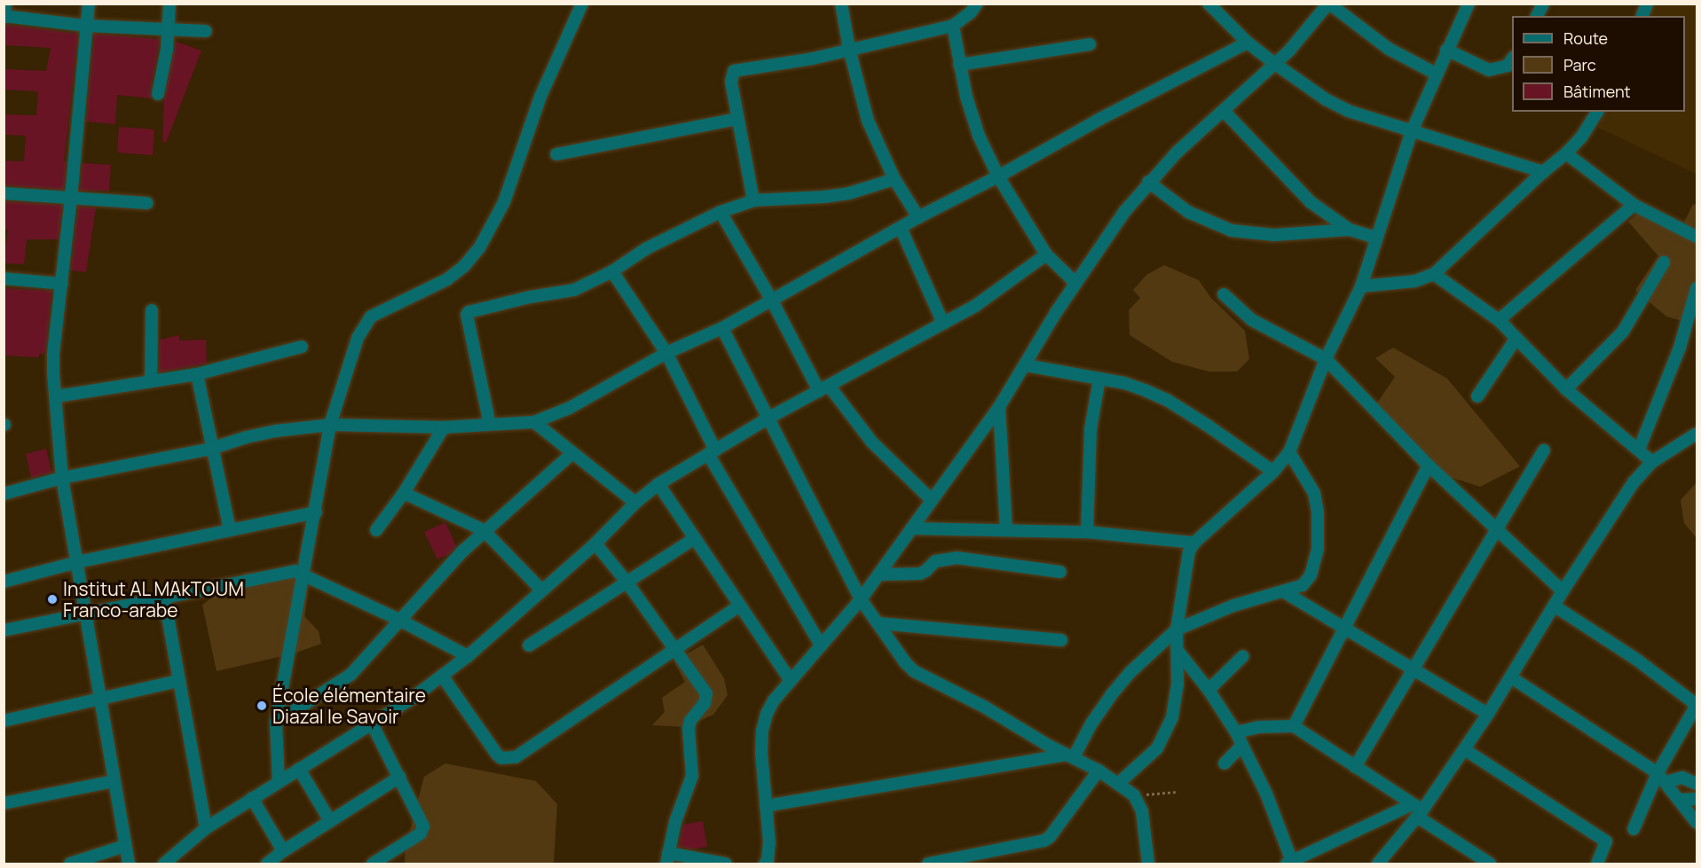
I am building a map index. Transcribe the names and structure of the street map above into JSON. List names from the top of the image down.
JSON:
{
  "places": ["Institut AL MAkTOUM Franco-arabe", "École élémentaire Diazal le Savoir"],
  "legend": ["Route", "Parc", "Bâtiment"]
}
